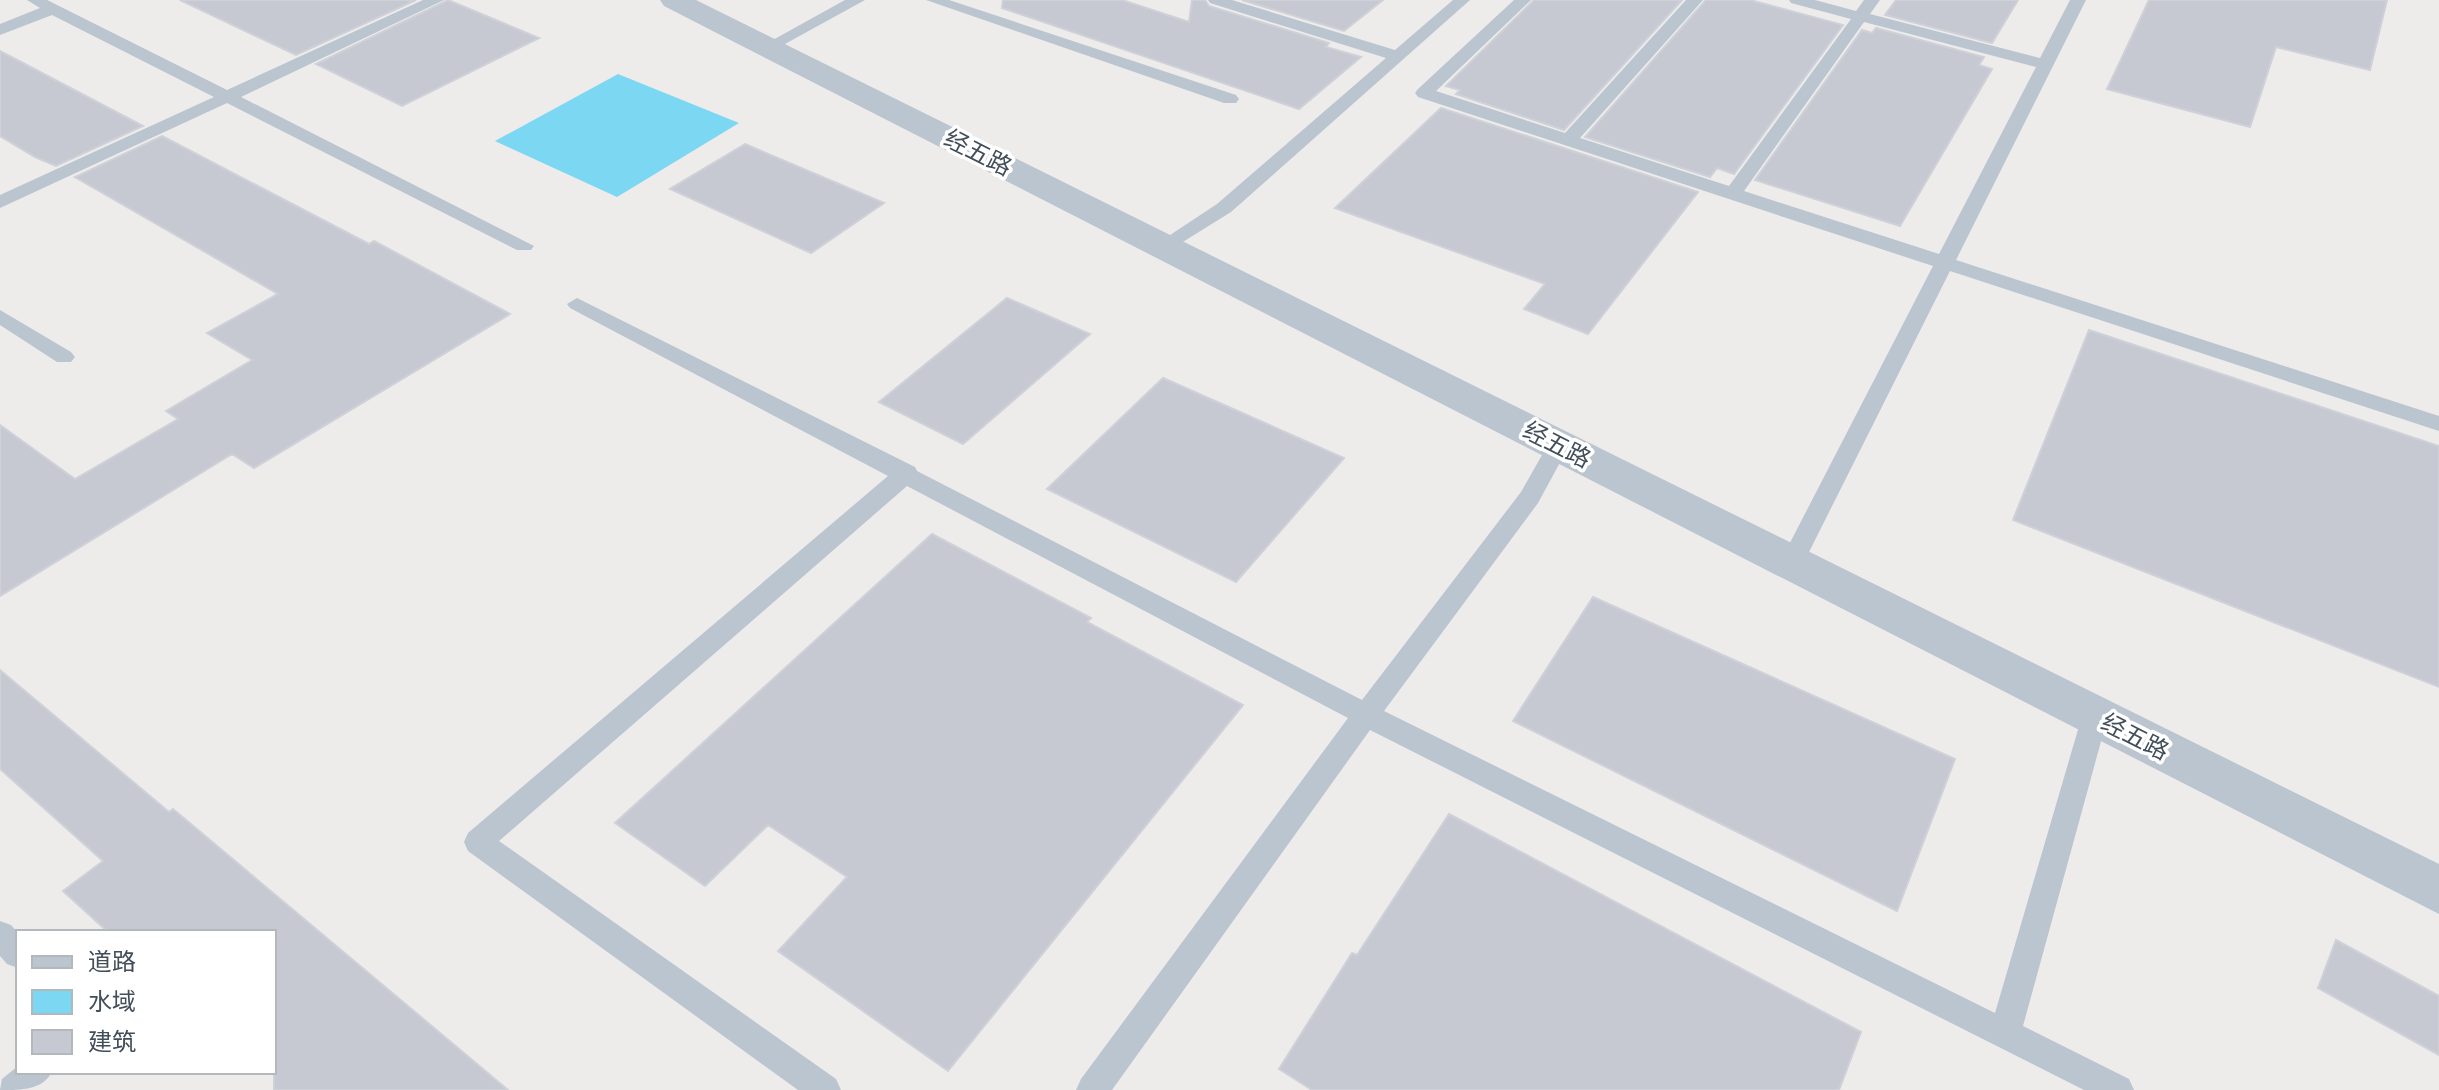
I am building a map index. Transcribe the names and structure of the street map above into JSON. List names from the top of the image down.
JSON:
{
  "streets": {
    "street": ["经五路"]
  },
  "legend": ["道路", "水域", "建筑"]
}
